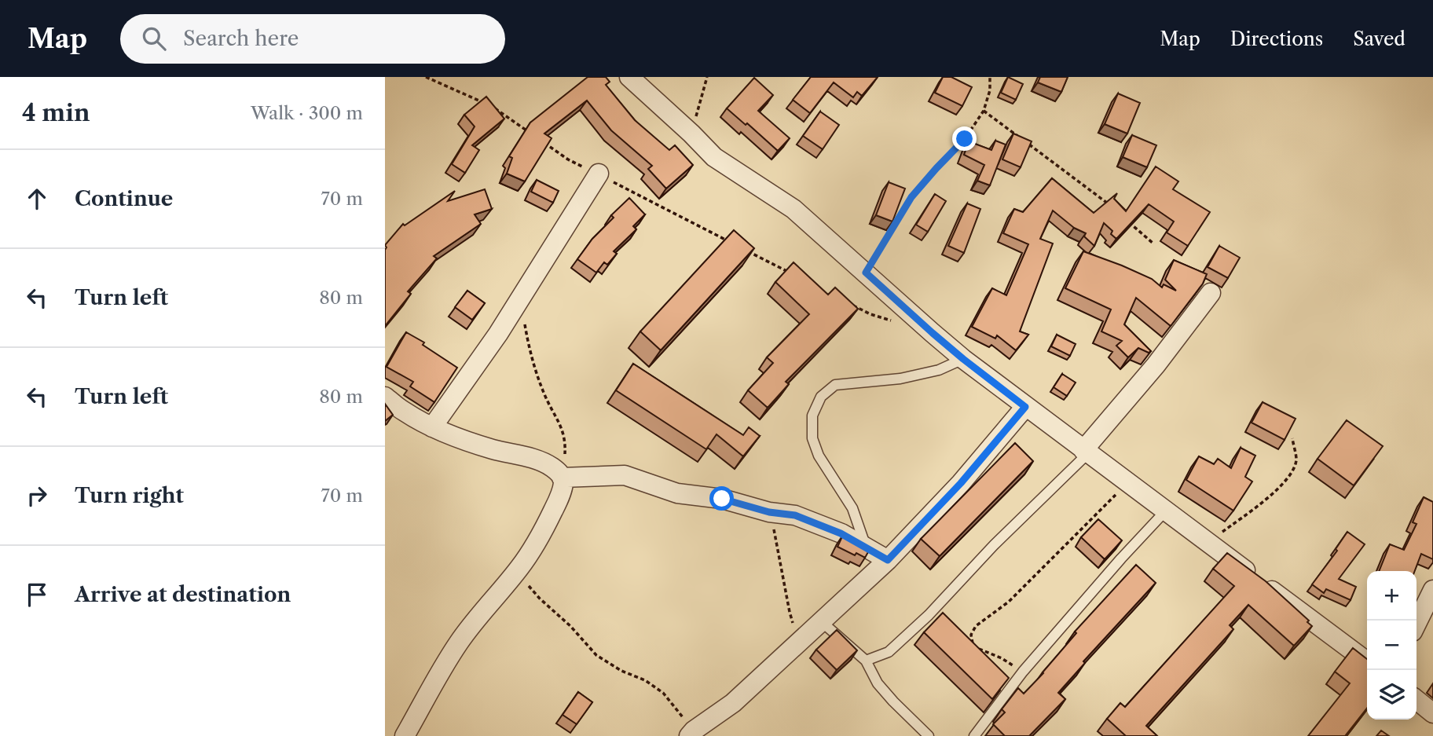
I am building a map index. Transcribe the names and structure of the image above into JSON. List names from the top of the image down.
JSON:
{
  "page": {
    "header": "Map",
    "search": "Search here",
    "nav": ["Map", "Directions", "Saved"],
    "heading": ["4 min", "Walk · 300 m"],
    "list": [
      ["Continue", "70 m"],
      ["Turn left", "80 m"],
      ["Turn left", "80 m"],
      ["Turn right", "70 m"],
      "Arrive at destination"
    ],
    "map_buttons": ["+", "−"]
  }
}
